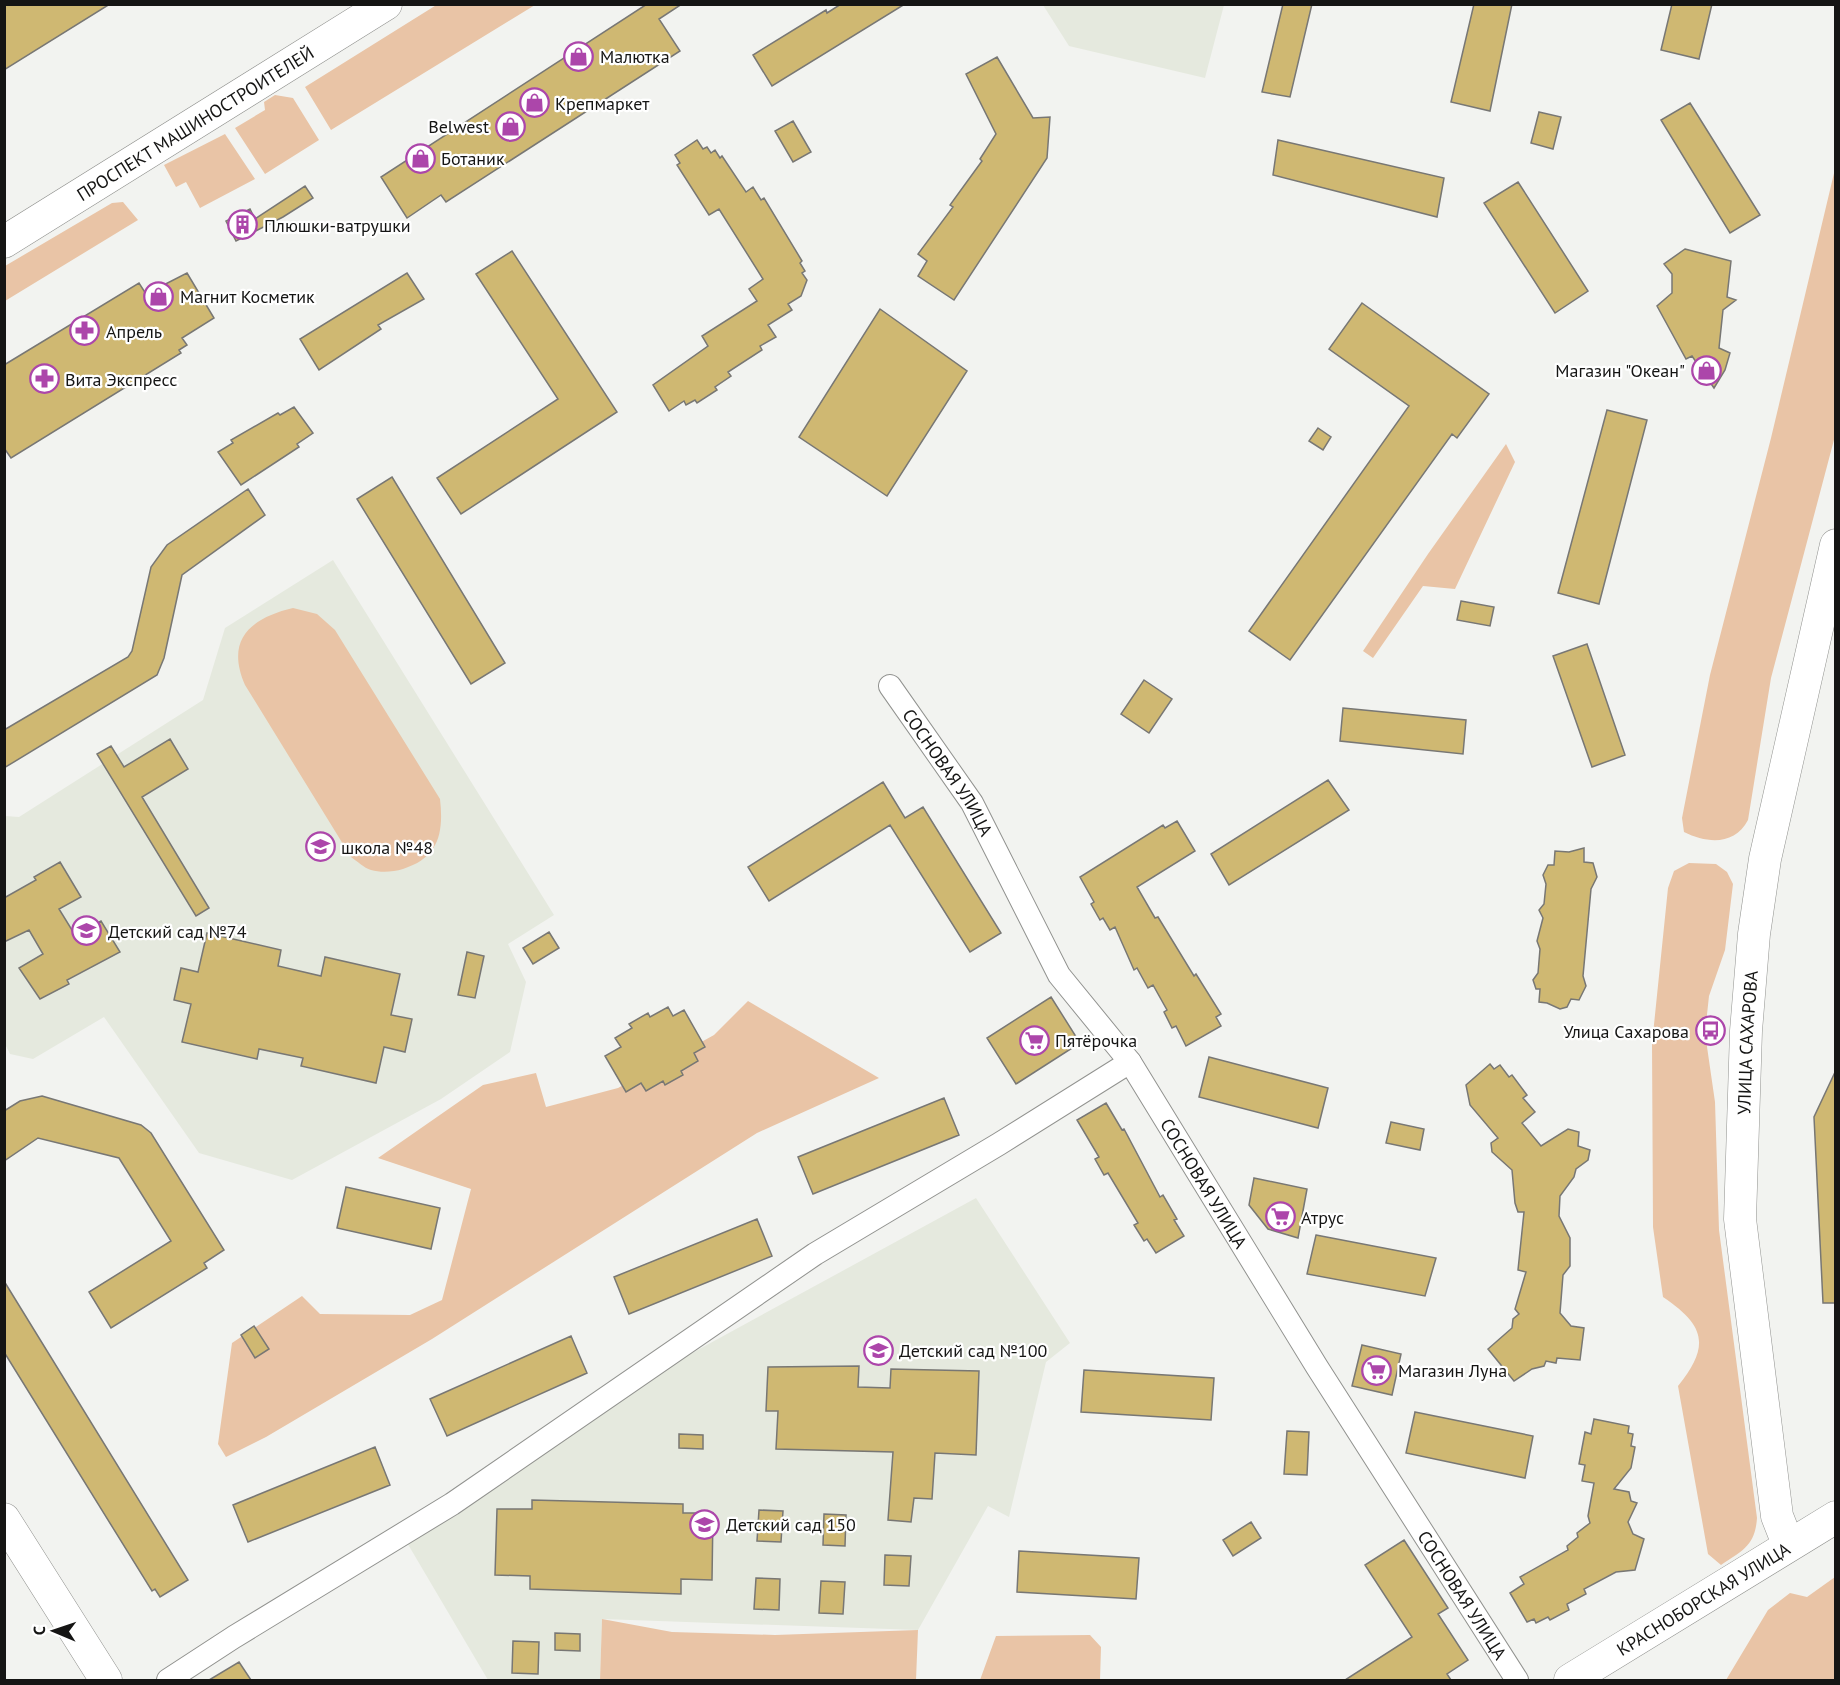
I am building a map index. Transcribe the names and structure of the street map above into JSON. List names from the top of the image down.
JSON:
{
  "streets": {
    "street": [
      "ПРОСПЕКТ МАШИНОСТРОИТЕЛЕЙ",
      "СОСНОВАЯ УЛИЦА",
      "УЛИЦА САХАРОВА",
      "КРАСНОБОРСКАЯ УЛИЦА"
    ]
  },
  "crossings": [
    ["УЛИЦА САХАРОВА", "КРАСНОБОРСКАЯ УЛИЦА"]
  ],
  "places": {
    "shop": [
      "Малютка",
      "Крепмаркет",
      "Belwest",
      "Ботаник",
      "Магнит Косметик",
      "Магазин \"Океан\""
    ],
    "building": ["Плюшки-ватрушки"],
    "pharmacy": ["Апрель", "Вита Экспресс"],
    "school or university": [
      "школа №48",
      "Детский сад №74",
      "Детский сад №100",
      "Детский сад 150"
    ],
    "bus stop": ["Улица Сахарова"],
    "supermarket": ["Пятёрочка", "Атрус", "Магазин Луна"]
  },
  "north": "left"
}
